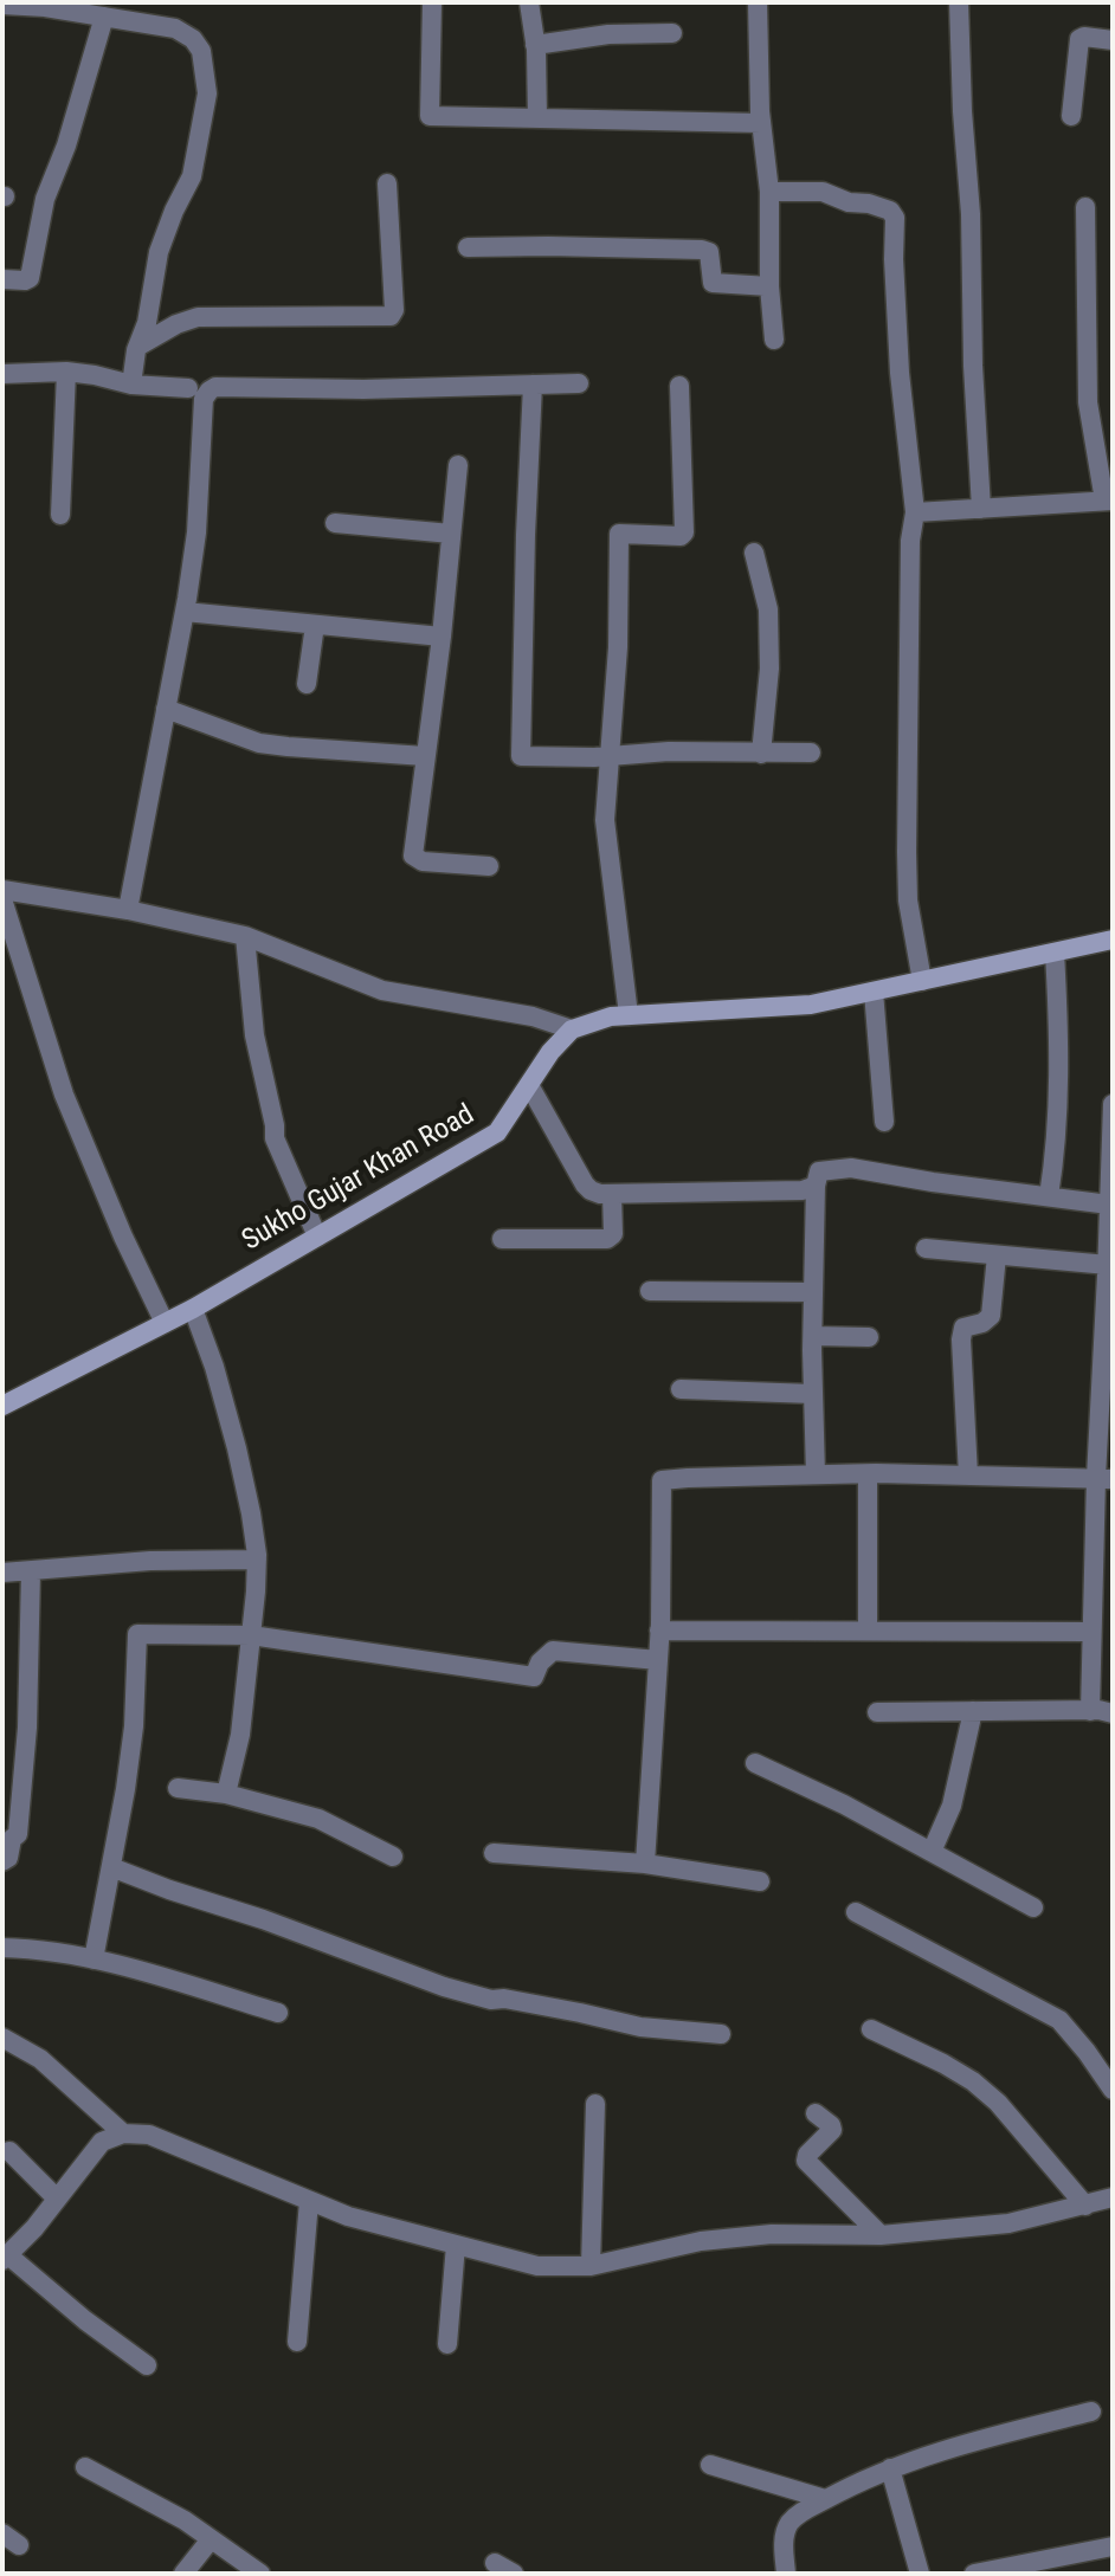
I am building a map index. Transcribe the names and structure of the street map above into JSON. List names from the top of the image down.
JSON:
{
  "streets": {
    "main road": ["Sukho Gujar Khan Road"]
  }
}
